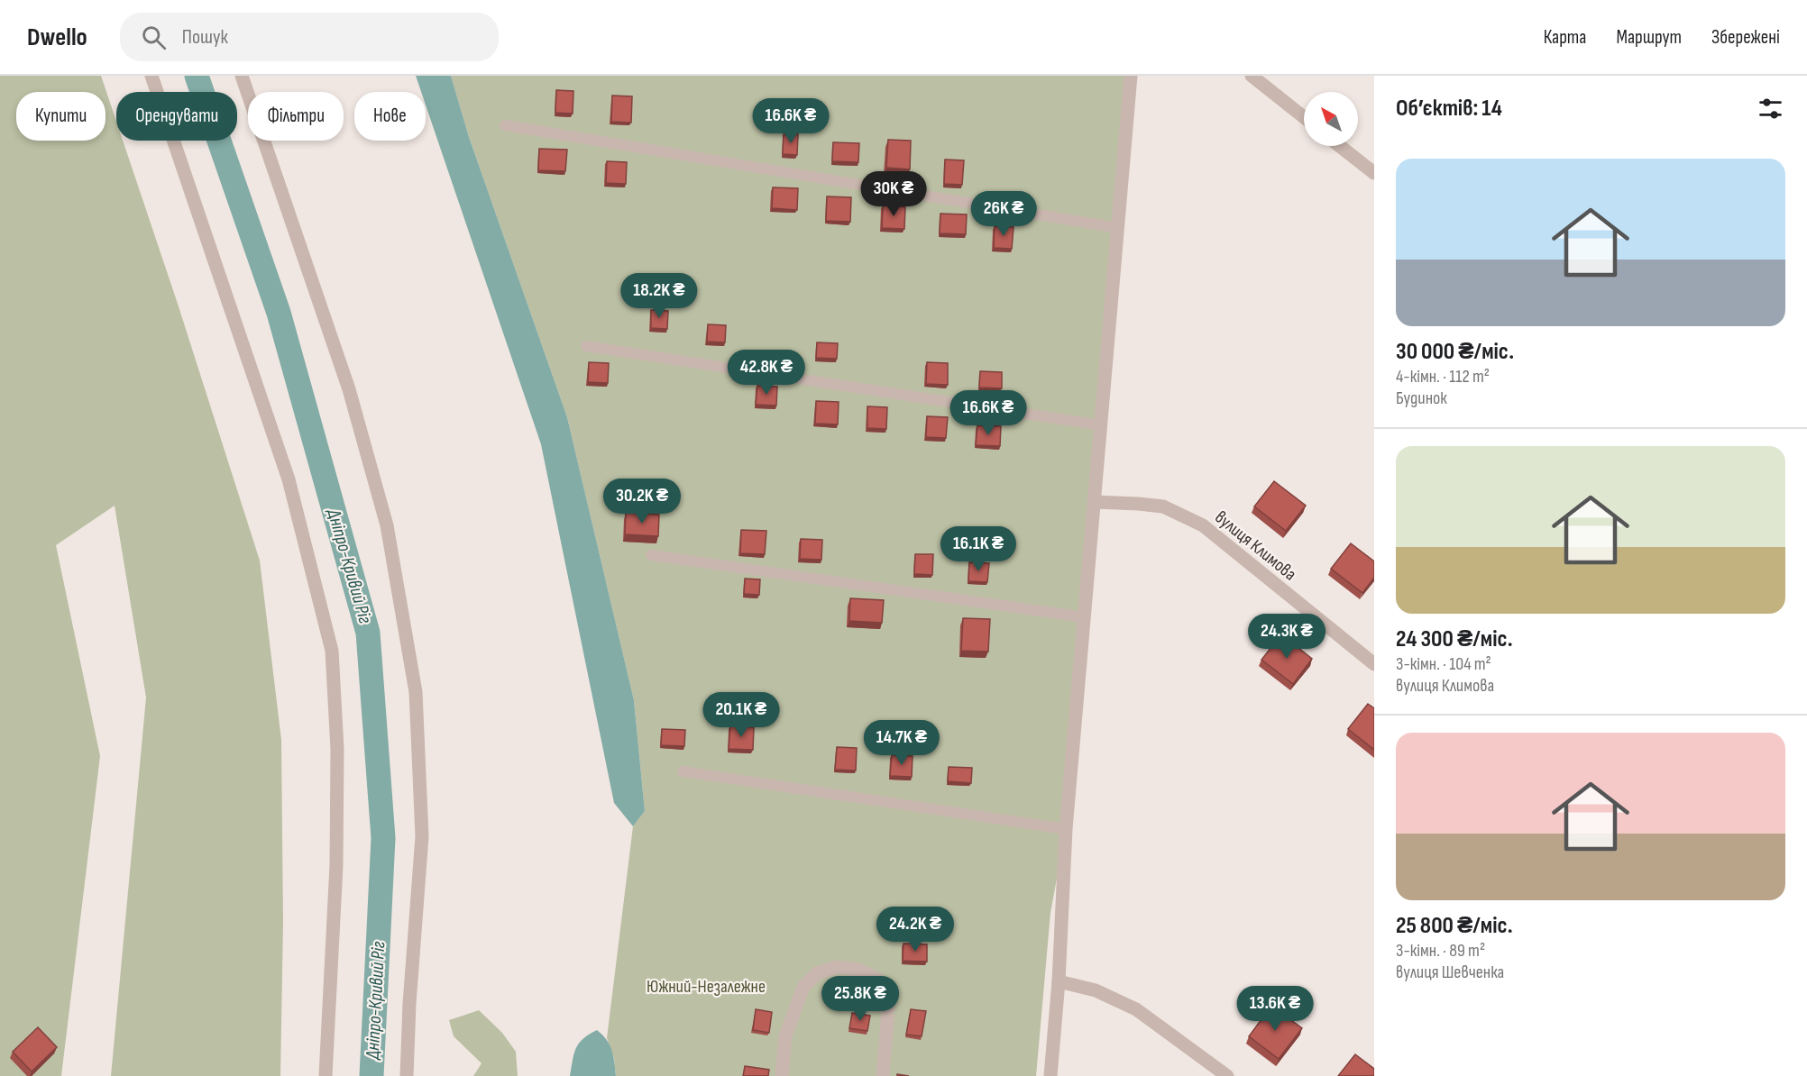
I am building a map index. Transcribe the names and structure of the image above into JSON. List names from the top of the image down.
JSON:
{
  "streets": {
    "street": ["вулиця Климова"]
  },
  "water": ["Дніпро-Кривий Ріг"],
  "parks": ["Южний-Незалежне"],
  "north": "top left",
  "page": {
    "header": "Dwello",
    "search": "Пошук",
    "nav": ["Карта", "Маршрут", "Збережені"],
    "heading": "Об’єктів: 14",
    "chip": [
      "Купити",
      "Орендувати",
      "Фільтри",
      "Нове"
    ],
    "price": [
      "16.6K ₴",
      "30K ₴",
      "26K ₴",
      "18.2K ₴",
      "42.8K ₴",
      "16.6K ₴",
      "30.2K ₴",
      "16.1K ₴",
      "24.3K ₴",
      "20.1K ₴",
      "14.7K ₴",
      "24.2K ₴",
      "25.8K ₴",
      "13.6K ₴"
    ],
    "list": [
      {
        "name": "30 000 ₴/міс.",
        "note": "4-кімн. · 112 m² · Будинок"
      },
      {
        "name": "24 300 ₴/міс.",
        "note": "3-кімн. · 104 m² · вулиця Климова"
      },
      {
        "name": "25 800 ₴/міс.",
        "note": "3-кімн. · 89 m² · вулиця Шевченка"
      }
    ]
  }
}
